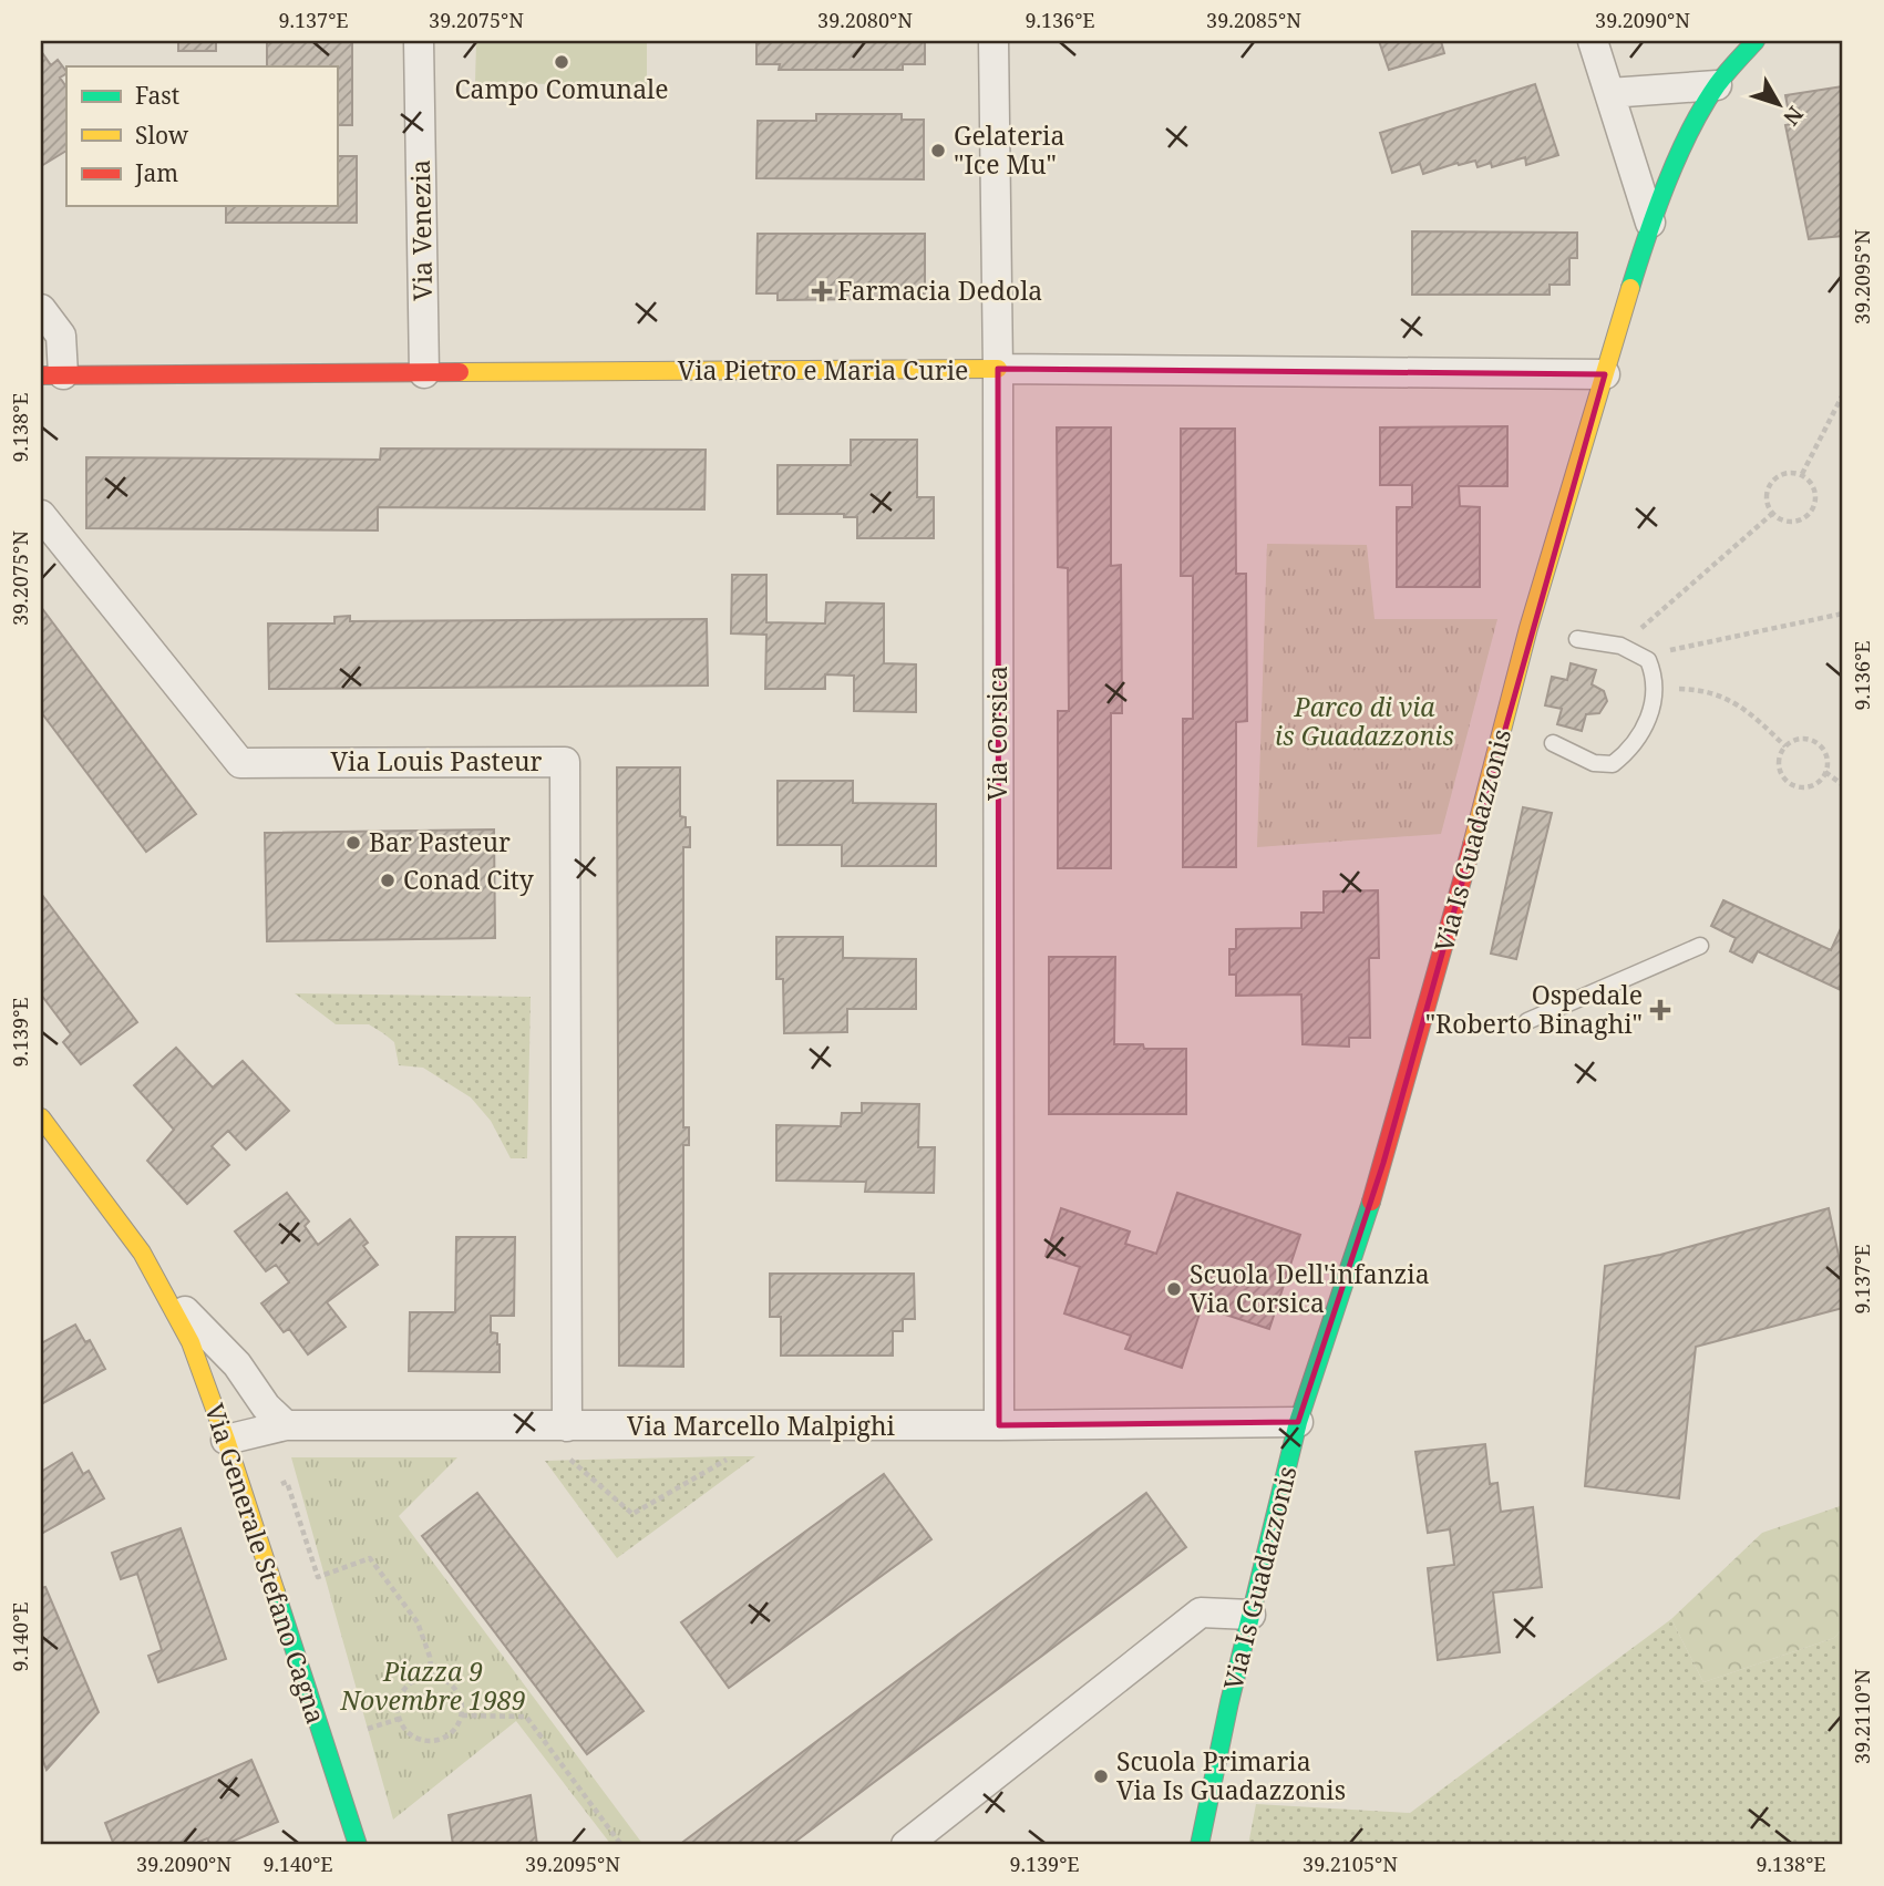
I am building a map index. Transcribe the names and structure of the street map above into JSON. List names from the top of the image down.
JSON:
{
  "streets": {
    "street": [
      "Via Venezia",
      "Via Pietro e Maria Curie",
      "Via Corsica",
      "Via Louis Pasteur",
      "Via Is Guadazzonis",
      "Via Marcello Malpighi",
      "Via Generale Stefano Cagna"
    ]
  },
  "crossings": [
    ["Via Venezia", "Via Pietro e Maria Curie"],
    ["Via Pietro e Maria Curie", "Via Corsica"],
    ["Via Pietro e Maria Curie", "Via Is Guadazzonis"],
    ["Via Corsica", "Via Marcello Malpighi"],
    ["Via Louis Pasteur", "Via Marcello Malpighi"],
    ["Via Is Guadazzonis", "Via Marcello Malpighi"],
    ["Via Marcello Malpighi", "Via Generale Stefano Cagna"]
  ],
  "parks": ["Parco di via is Guadazzonis", "Piazza 9 Novembre 1989"],
  "places": {
    "other": [
      "Campo Comunale",
      "Gelateria \"Ice Mu\"",
      "Bar Pasteur",
      "Conad City",
      "Scuola Dell'infanzia Via Corsica",
      "Scuola Primaria Via Is Guadazzonis"
    ],
    "health": ["Farmacia Dedola", "Ospedale \"Roberto Binaghi\""]
  },
  "legend": ["Fast", "Slow", "Jam"],
  "north": "bottom right",
  "coordinates": [
    "9.137°E",
    "39.2075°N",
    "39.2080°N",
    "9.136°E",
    "39.2085°N",
    "39.2090°N",
    "39.2095°N",
    "9.138°E",
    "9.139°E",
    "9.140°E",
    "39.2110°N",
    "39.2105°N"
  ]
}
